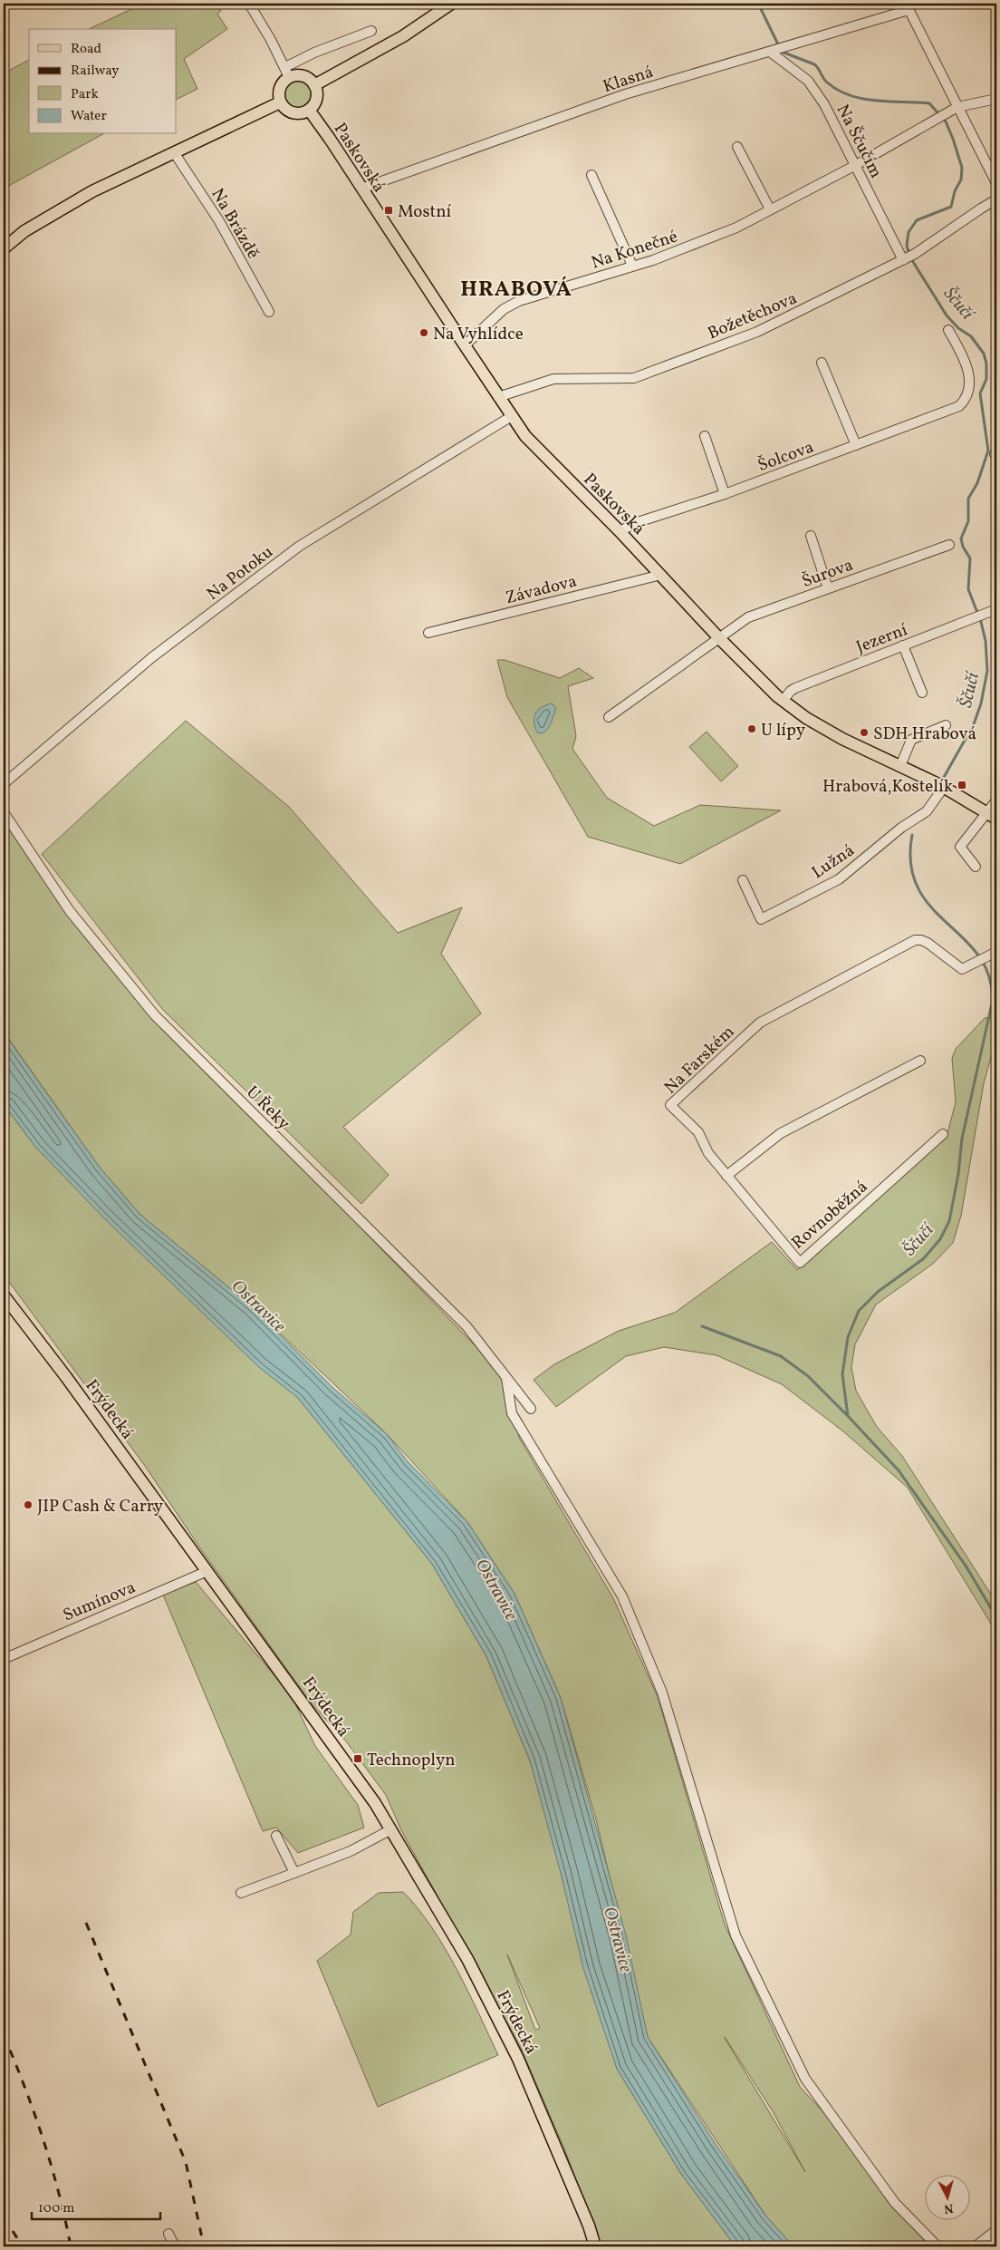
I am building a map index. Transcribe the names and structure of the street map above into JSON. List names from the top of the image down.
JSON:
{
  "streets": {
    "main road": ["Paskovská", "Frýdecká"],
    "street": [
      "Klasná",
      "Na Ščučím",
      "Na Brázdě",
      "Na Konečné",
      "Božetěchova",
      "Šolcova",
      "Na Potoku",
      "Šurova",
      "Závadova",
      "Jezerní",
      "Lužná",
      "Na Farském",
      "U Řeky",
      "Rovnoběžná",
      "Sumínova"
    ]
  },
  "crossings": [
    ["Klasná", "Na Ščučím"],
    ["Klasná", "Paskovská"],
    ["Na Ščučím", "Na Konečné"],
    ["Na Ščučím", "Božetěchova"],
    ["Paskovská", "Na Konečné"],
    ["Paskovská", "Božetěchova"],
    ["Paskovská", "Šolcova"],
    ["Paskovská", "Na Potoku"],
    ["Paskovská", "Šurova"],
    ["Paskovská", "Závadova"],
    ["Paskovská", "Jezerní"],
    ["Paskovská", "Lužná"],
    ["Na Farském", "Rovnoběžná"],
    ["Frýdecká", "Sumínova"]
  ],
  "districts": ["HRABOVÁ"],
  "water": ["Ščučí", "Ostravice"],
  "places": {
    "transit": ["Mostní", "Hrabová,Kostelík", "Technoplyn"],
    "other": [
      "Na Vyhlídce",
      "U lípy",
      "SDH Hrabová",
      "JIP Cash & Carry"
    ]
  },
  "legend": [
    "Road",
    "Railway",
    "Park",
    "Water"
  ],
  "scale_bar": "100 m",
  "north": "bottom"
}
